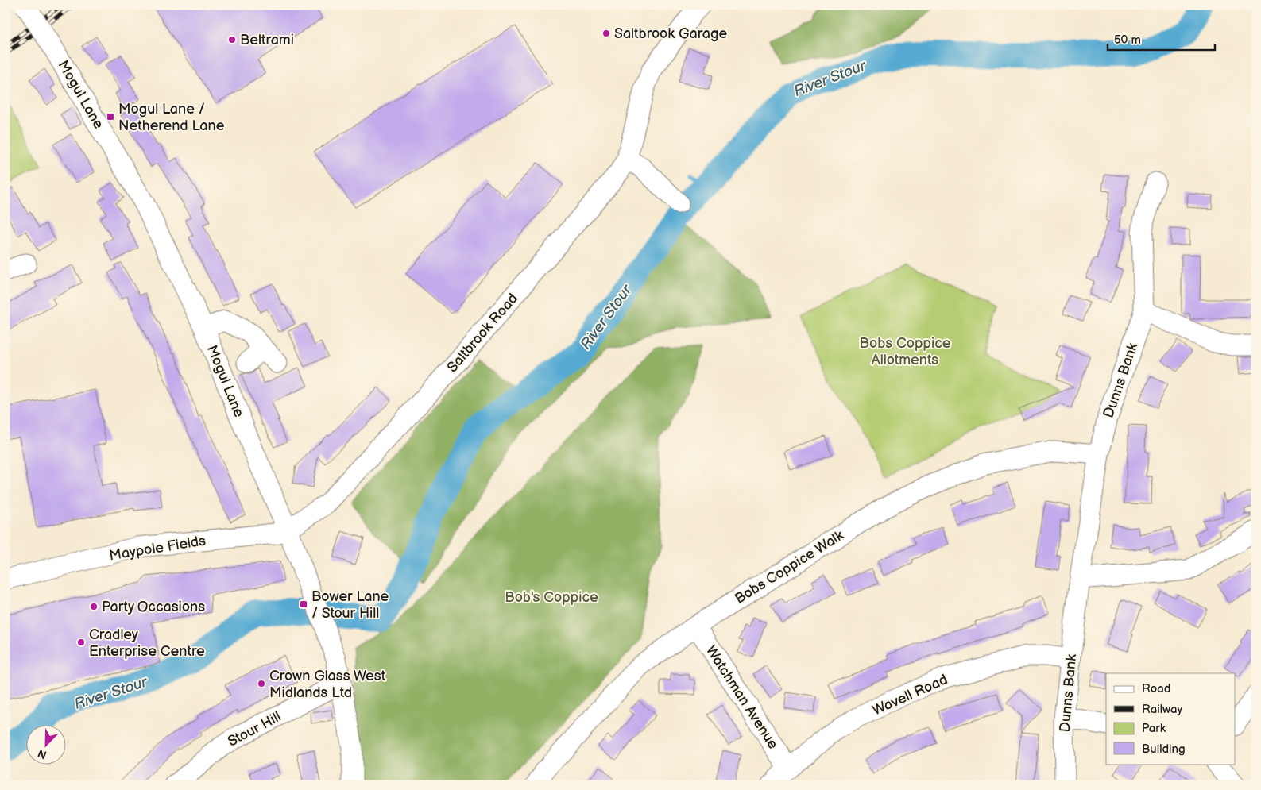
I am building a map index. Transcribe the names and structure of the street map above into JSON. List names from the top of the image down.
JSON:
{
  "streets": {
    "street": [
      "Mogul Lane",
      "Saltbrook Road",
      "Dunns Bank",
      "Maypole Fields",
      "Bobs Coppice Walk",
      "Wavell Road",
      "Watchman Avenue",
      "Stour Hill"
    ]
  },
  "crossings": [
    ["Mogul Lane", "Saltbrook Road"],
    ["Mogul Lane", "Maypole Fields"],
    ["Mogul Lane", "Stour Hill"],
    ["Saltbrook Road", "Maypole Fields"],
    ["Dunns Bank", "Bobs Coppice Walk"],
    ["Dunns Bank", "Wavell Road"],
    ["Bobs Coppice Walk", "Watchman Avenue"],
    ["Wavell Road", "Watchman Avenue"]
  ],
  "water": ["River Stour"],
  "parks": ["Bobs Coppice Allotments", "Bob's Coppice"],
  "places": {
    "other": [
      "Saltbrook Garage",
      "Beltrami",
      "Party Occasions",
      "Cradley Enterprise Centre",
      "Crown Glass West Midlands Ltd"
    ],
    "transit": ["Mogul Lane / Netherend Lane", "Bower Lane / Stour Hill"]
  },
  "legend": [
    "Road",
    "Railway",
    "Park",
    "Building"
  ],
  "scale_bar": "50 m",
  "north": "bottom left"
}
